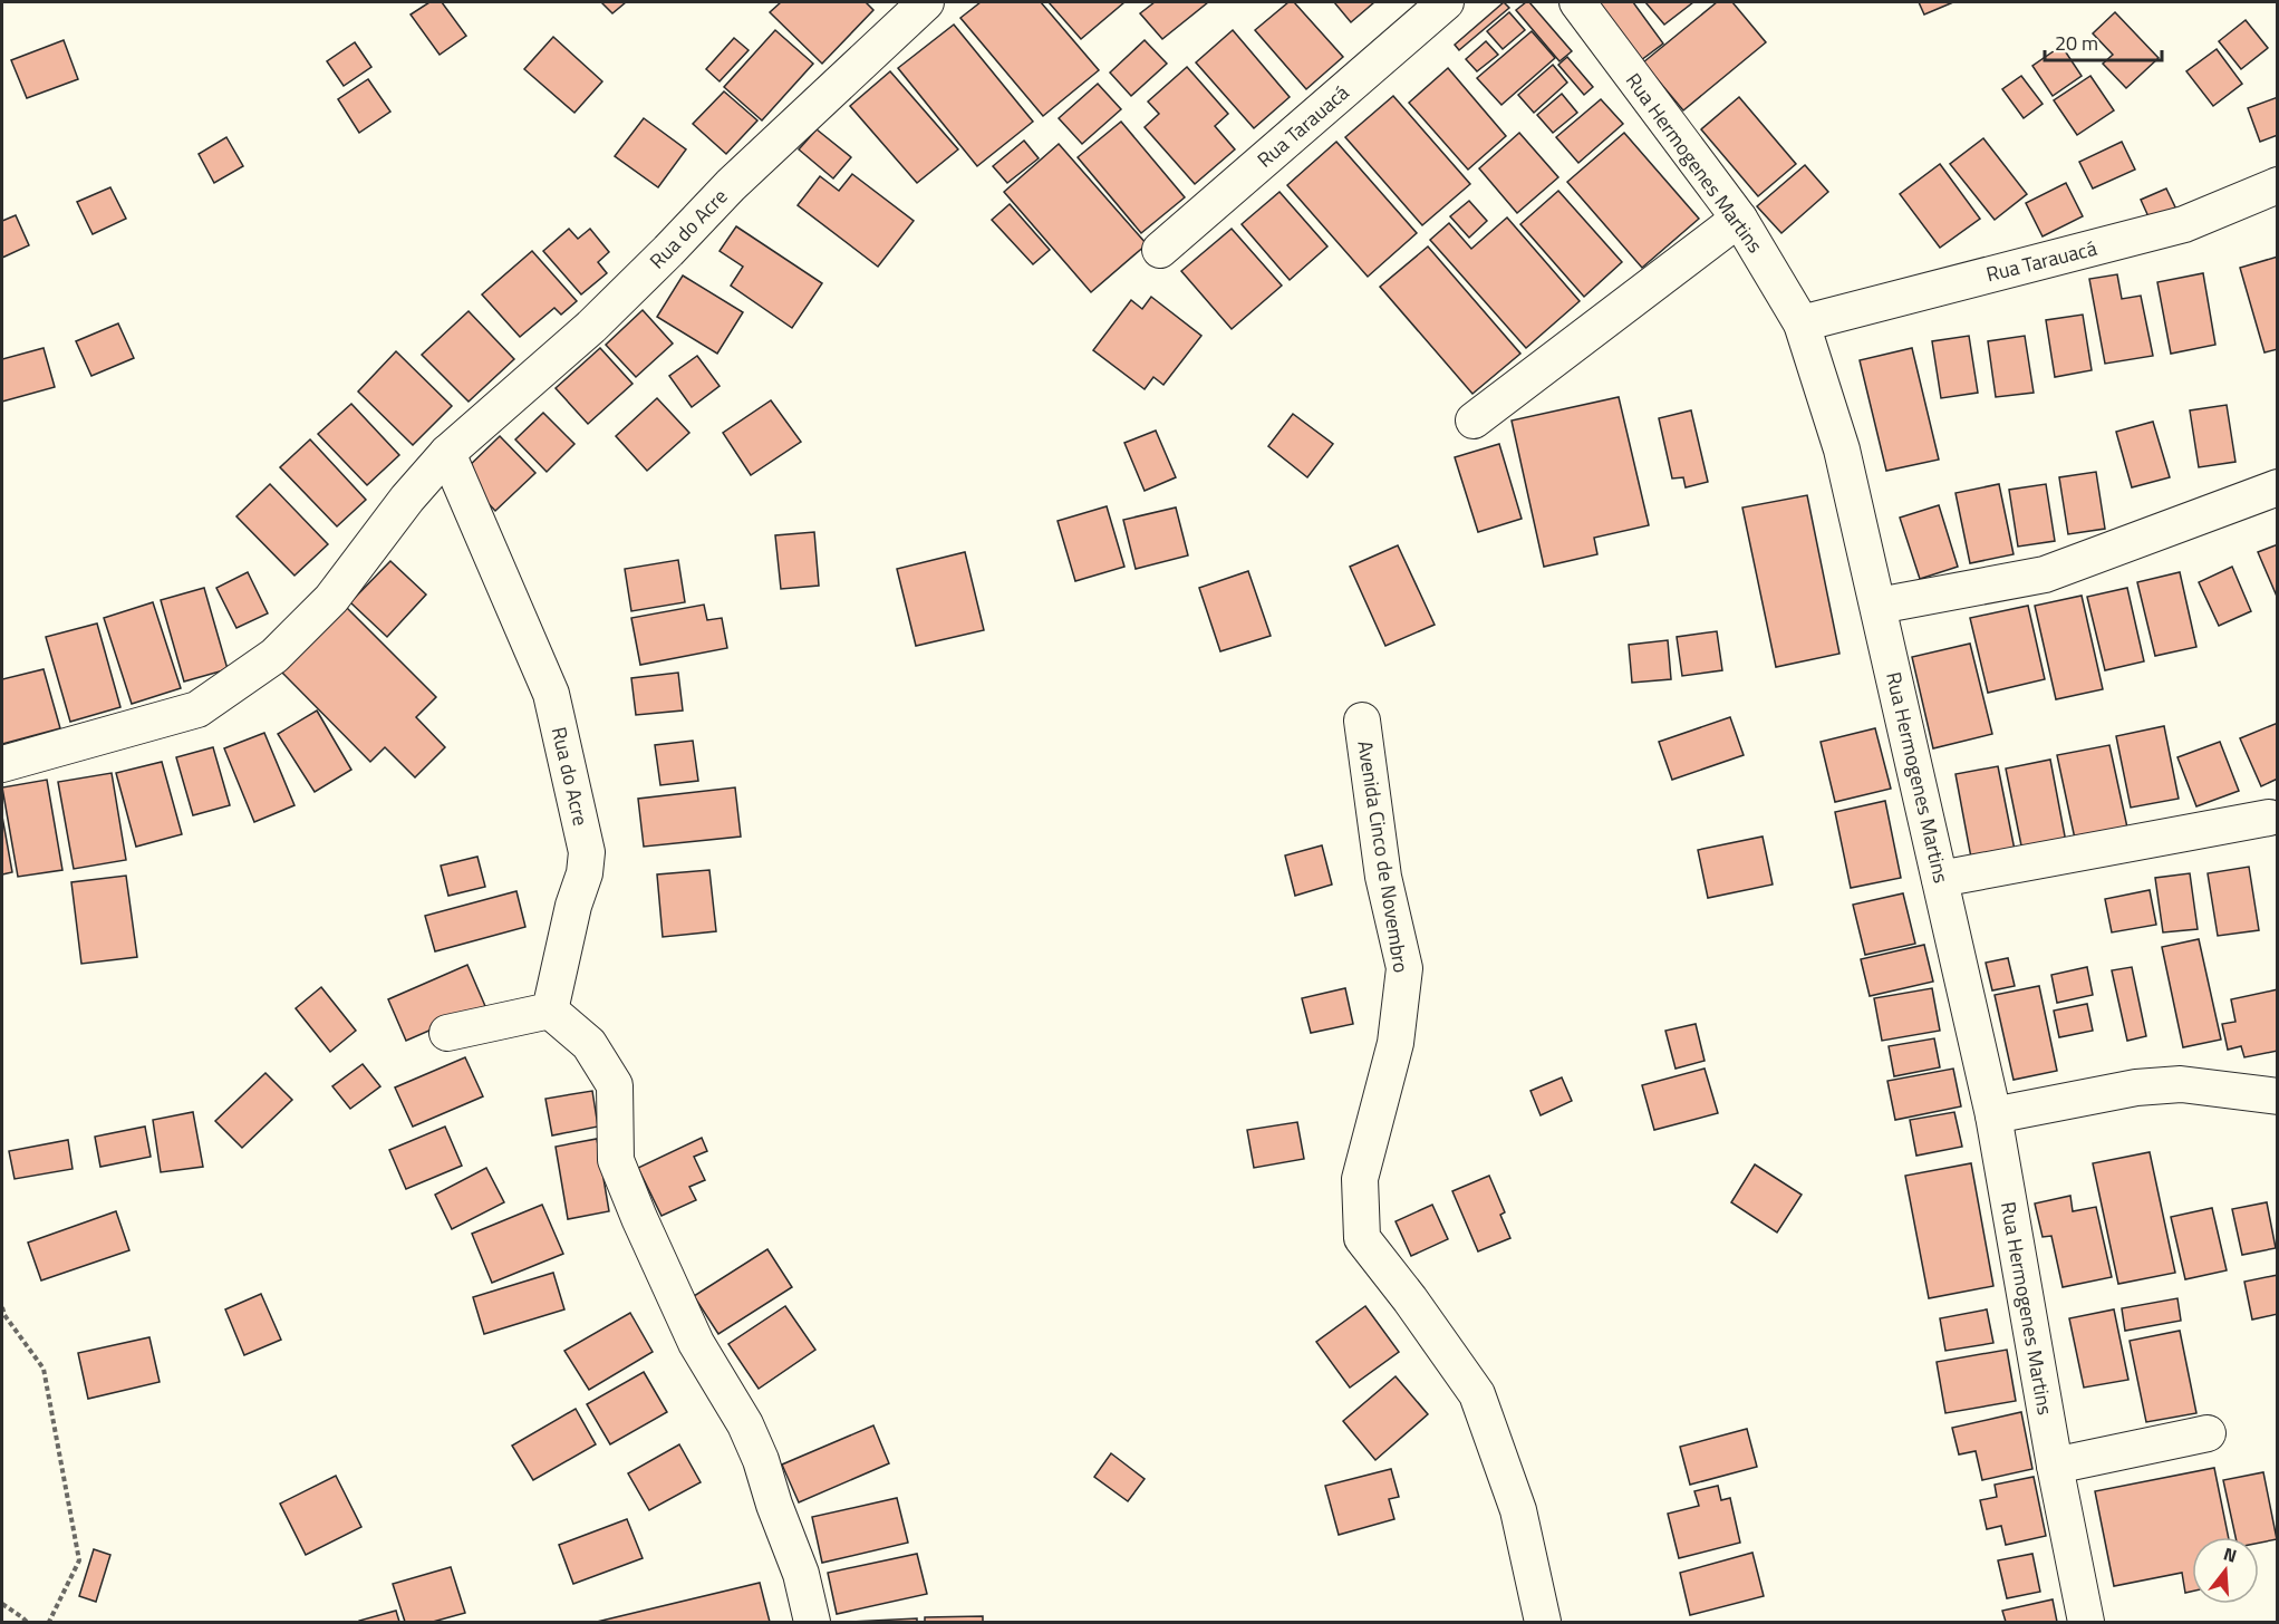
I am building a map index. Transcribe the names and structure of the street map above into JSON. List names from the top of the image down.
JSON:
{
  "streets": {
    "street": [
      "Rua Tarauacá",
      "Rua Hermogenes Martins",
      "Rua do Acre",
      "Avenida Cinco de Novembro"
    ]
  },
  "crossings": [
    ["Rua Tarauacá", "Rua Hermogenes Martins"]
  ],
  "scale_bar": "20 m",
  "north": "top"
}
